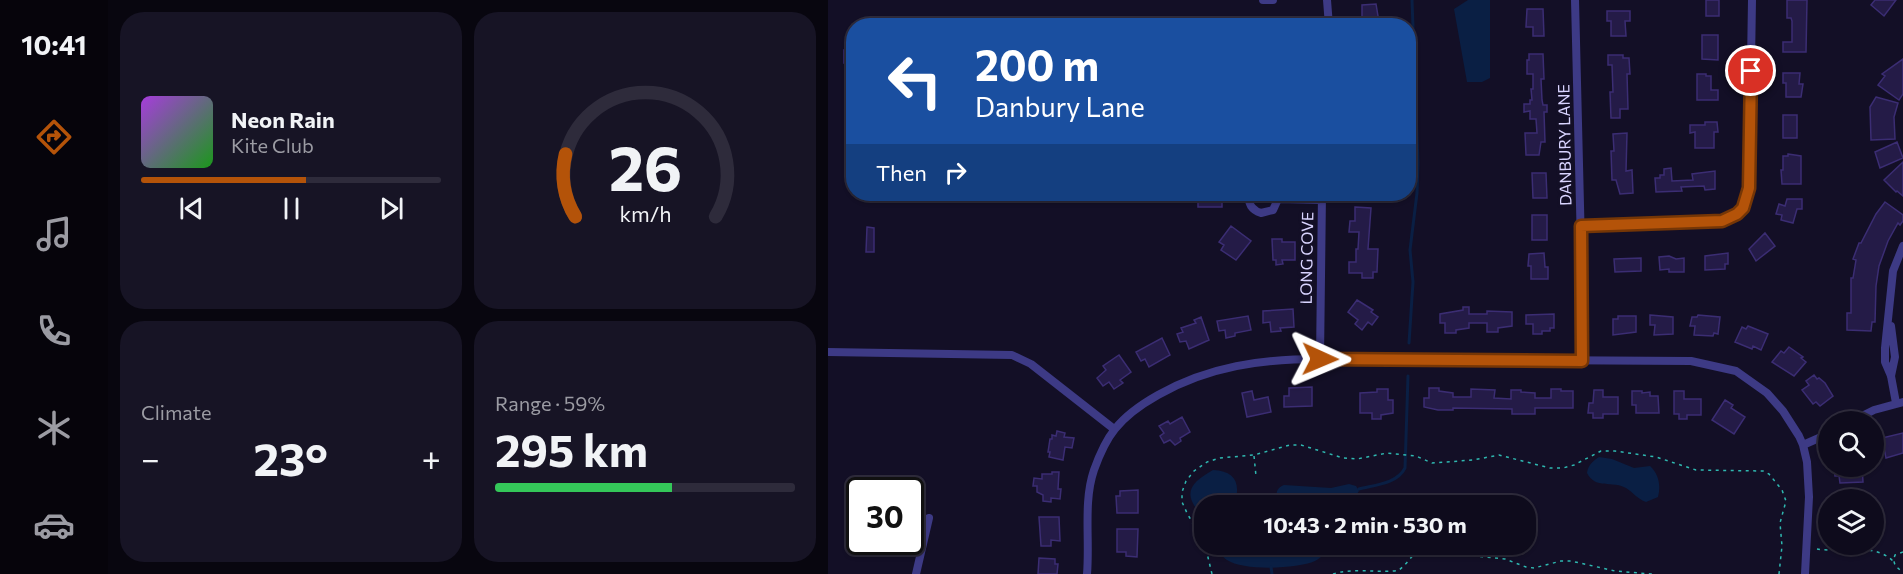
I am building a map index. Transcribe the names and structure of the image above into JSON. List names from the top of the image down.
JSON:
{
  "streets": {
    "street": ["DANBURY LANE", "LONG COVE"]
  },
  "page": {
    "tabs": "10:41",
    "turn": ["200 m", "Danbury Lane"],
    "song": ["Neon Rain", "Kite Club"],
    "then": "Then",
    "tile": [
      "Climate",
      ["Range · 59%", "295 km"]
    ],
    "heat": ["−", "23°", "+"],
    "limit": "30",
    "trip": "10:43 · 2 min · 530 m",
    "gauge": ["26", "km/h"]
  }
}
